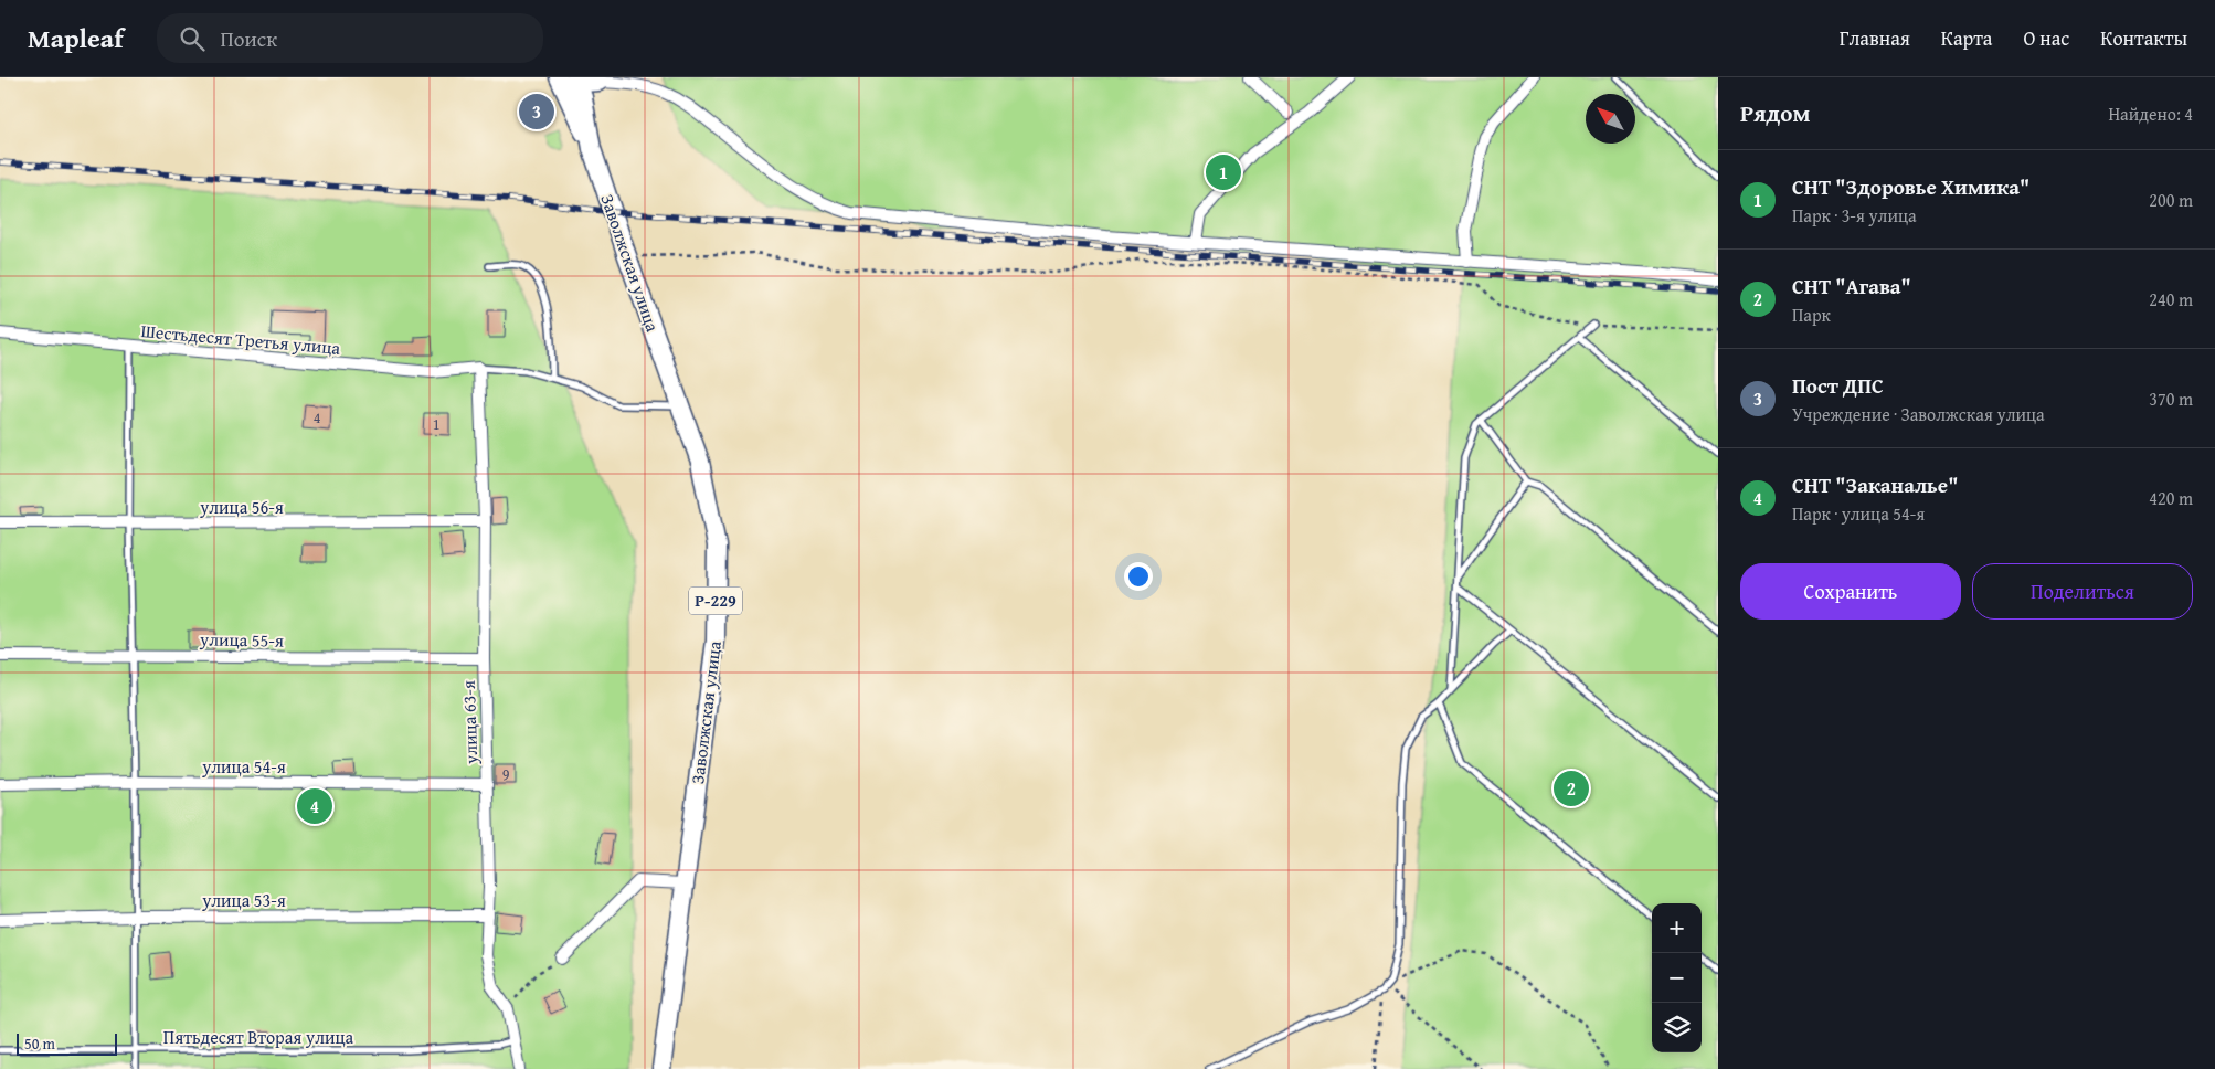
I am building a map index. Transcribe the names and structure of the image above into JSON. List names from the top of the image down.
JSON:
{
  "streets": {
    "main road": ["Заволжская улица", "Р-229"],
    "street": [
      "Шестьдесят Третья улица",
      "улица 56-я",
      "улица 55-я",
      "улица 63-я",
      "улица 54-я",
      "улица 53-я"
    ],
    "lane": ["Пятьдесят Вторая улица"]
  },
  "crossings": [
    ["Шестьдесят Третья улица", "улица 63-я"],
    ["улица 56-я", "улица 63-я"],
    ["улица 55-я", "улица 63-я"],
    ["улица 63-я", "улица 54-я"],
    ["улица 63-я", "улица 53-я"],
    ["улица 63-я", "Пятьдесят Вторая улица"]
  ],
  "house_numbers": ["4", "1", "9"],
  "scale_bar": "50 m",
  "north": "top left",
  "page": {
    "header": "Mapleaf",
    "search": "Поиск",
    "nav": [
      "Главная",
      "Карта",
      "О нас",
      "Контакты"
    ],
    "heading": ["Рядом", "Найдено: 4"],
    "pins": [
      "3",
      "1",
      "2",
      "4"
    ],
    "list": [
      {
        "mark": "1",
        "name": "СНТ \"Здоровье Химика\"",
        "note": "Парк · 3-я улица",
        "value": "200 m"
      },
      {
        "mark": "2",
        "name": "СНТ \"Агава\"",
        "note": "Парк",
        "value": "240 m"
      },
      {
        "mark": "3",
        "name": "Пост ДПС",
        "note": "Учреждение · Заволжская улица",
        "value": "370 m"
      },
      {
        "mark": "4",
        "name": "СНТ \"Заканалье\"",
        "note": "Парк · улица 54-я",
        "value": "420 m"
      }
    ],
    "buttons": ["Сохранить", "Поделиться"],
    "map_buttons": ["+", "−"],
    "scale": "50 m"
  }
}
